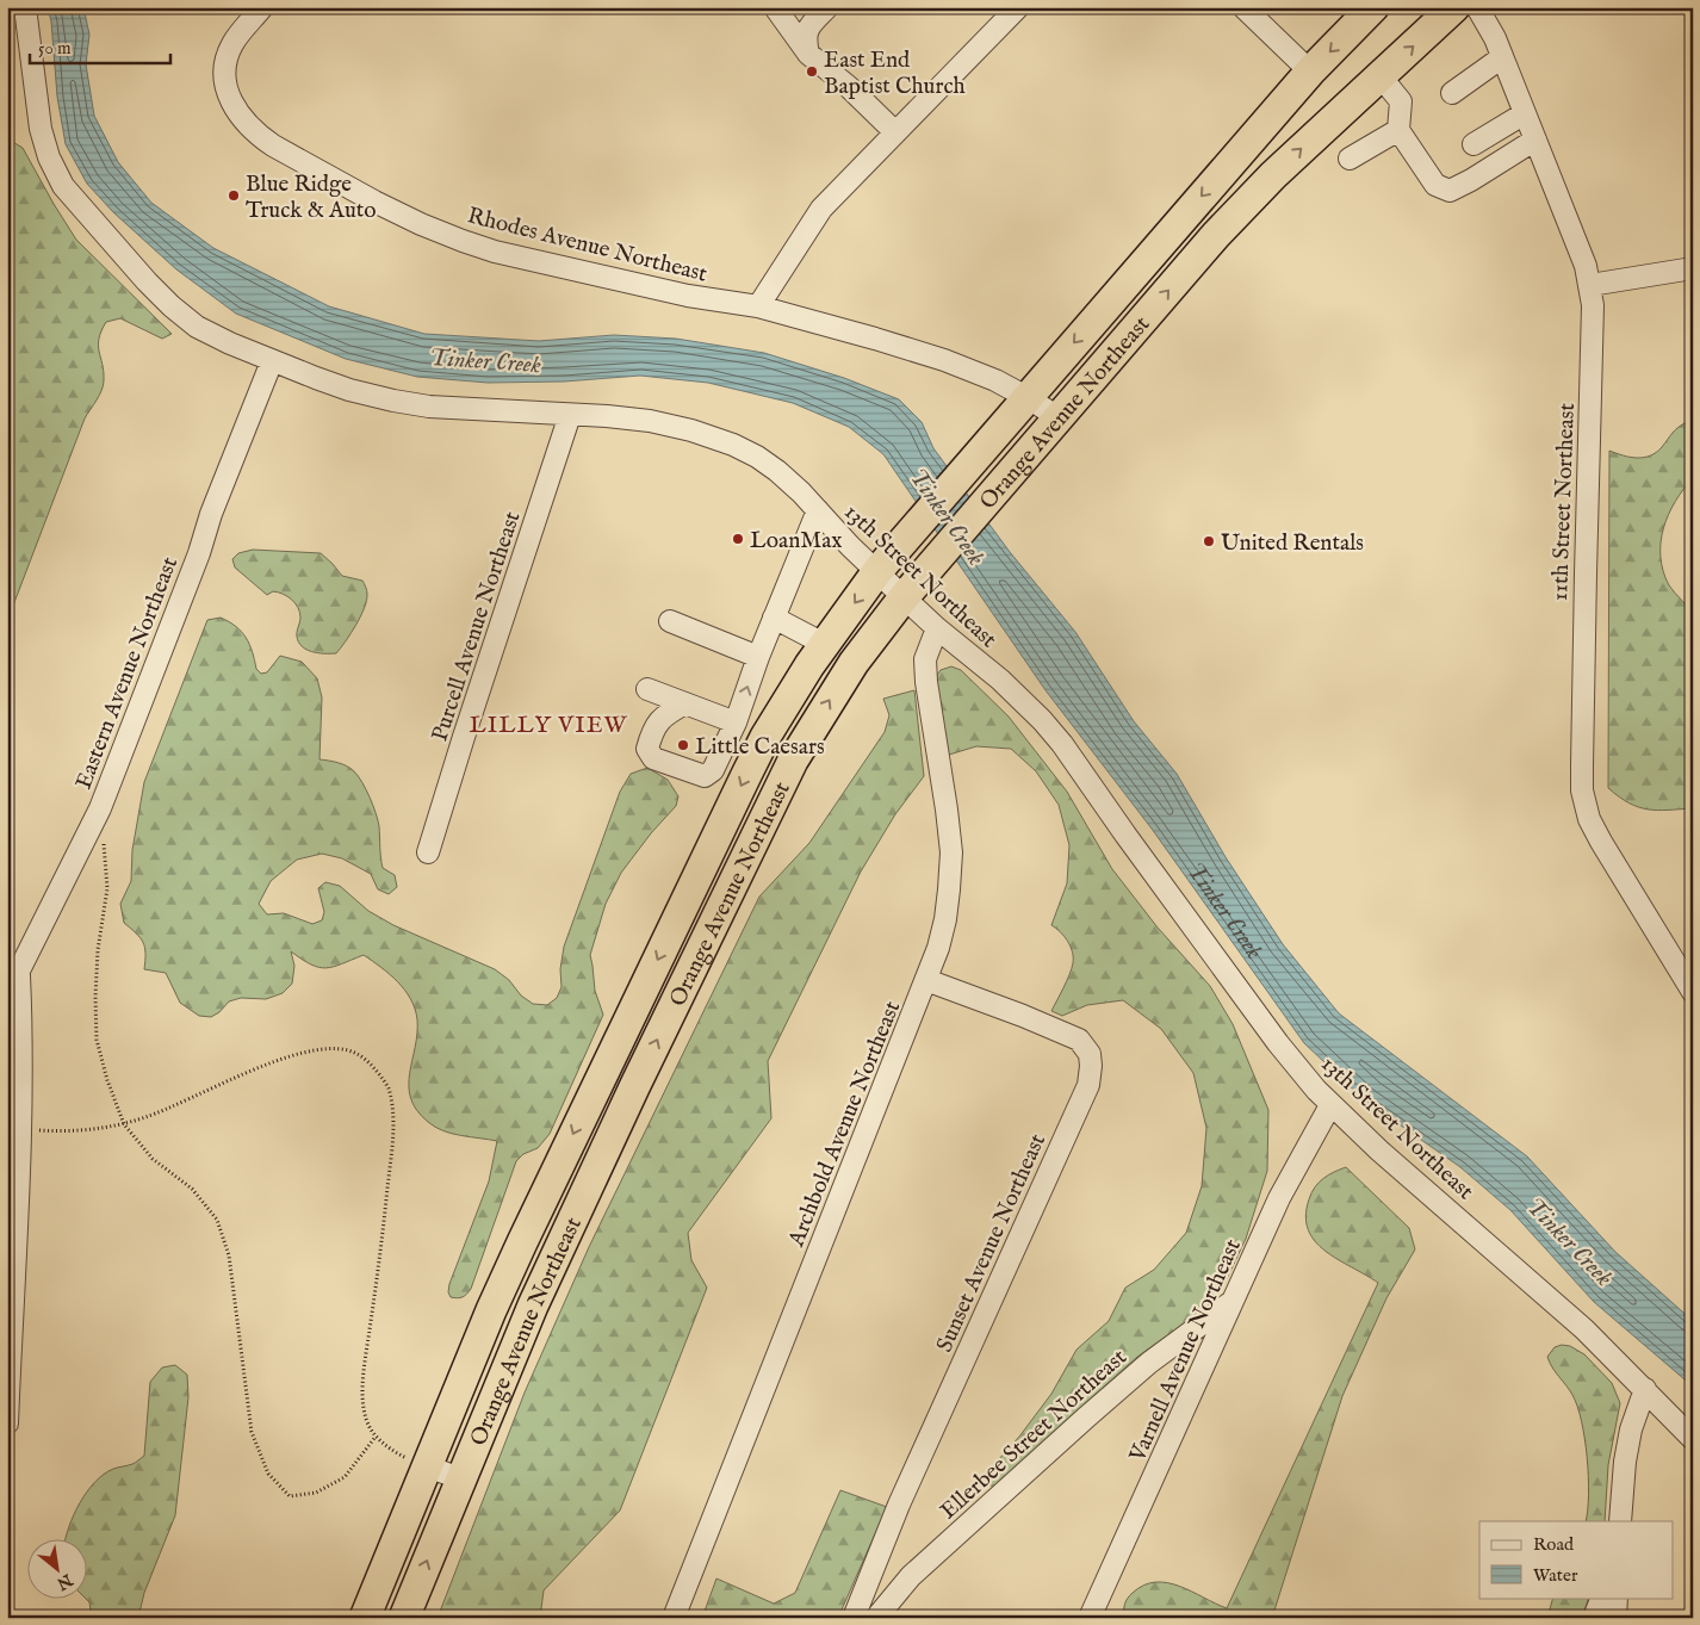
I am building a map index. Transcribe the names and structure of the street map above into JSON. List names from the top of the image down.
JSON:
{
  "streets": {
    "highway": ["Orange Avenue Northeast"],
    "street": [
      "Rhodes Avenue Northeast",
      "11th Street Northeast",
      "13th Street Northeast",
      "Purcell Avenue Northeast",
      "Eastern Avenue Northeast",
      "Archbold Avenue Northeast",
      "Sunset Avenue Northeast",
      "Varnell Avenue Northeast",
      "Ellerbee Street Northeast"
    ]
  },
  "crossings": [
    ["Rhodes Avenue Northeast", "Orange Avenue Northeast"],
    ["Orange Avenue Northeast", "13th Street Northeast"],
    ["13th Street Northeast", "Purcell Avenue Northeast"],
    ["13th Street Northeast", "Eastern Avenue Northeast"],
    ["13th Street Northeast", "Archbold Avenue Northeast"],
    ["13th Street Northeast", "Varnell Avenue Northeast"],
    ["Archbold Avenue Northeast", "Sunset Avenue Northeast"],
    ["Varnell Avenue Northeast", "Ellerbee Street Northeast"]
  ],
  "districts": ["LILLY VIEW"],
  "water": ["Tinker Creek"],
  "places": [
    "East End Baptist Church",
    "Blue Ridge Truck & Auto",
    "LoanMax",
    "United Rentals",
    "Little Caesars"
  ],
  "legend": ["Road", "Water"],
  "scale_bar": "50 m",
  "north": "bottom right"
}
